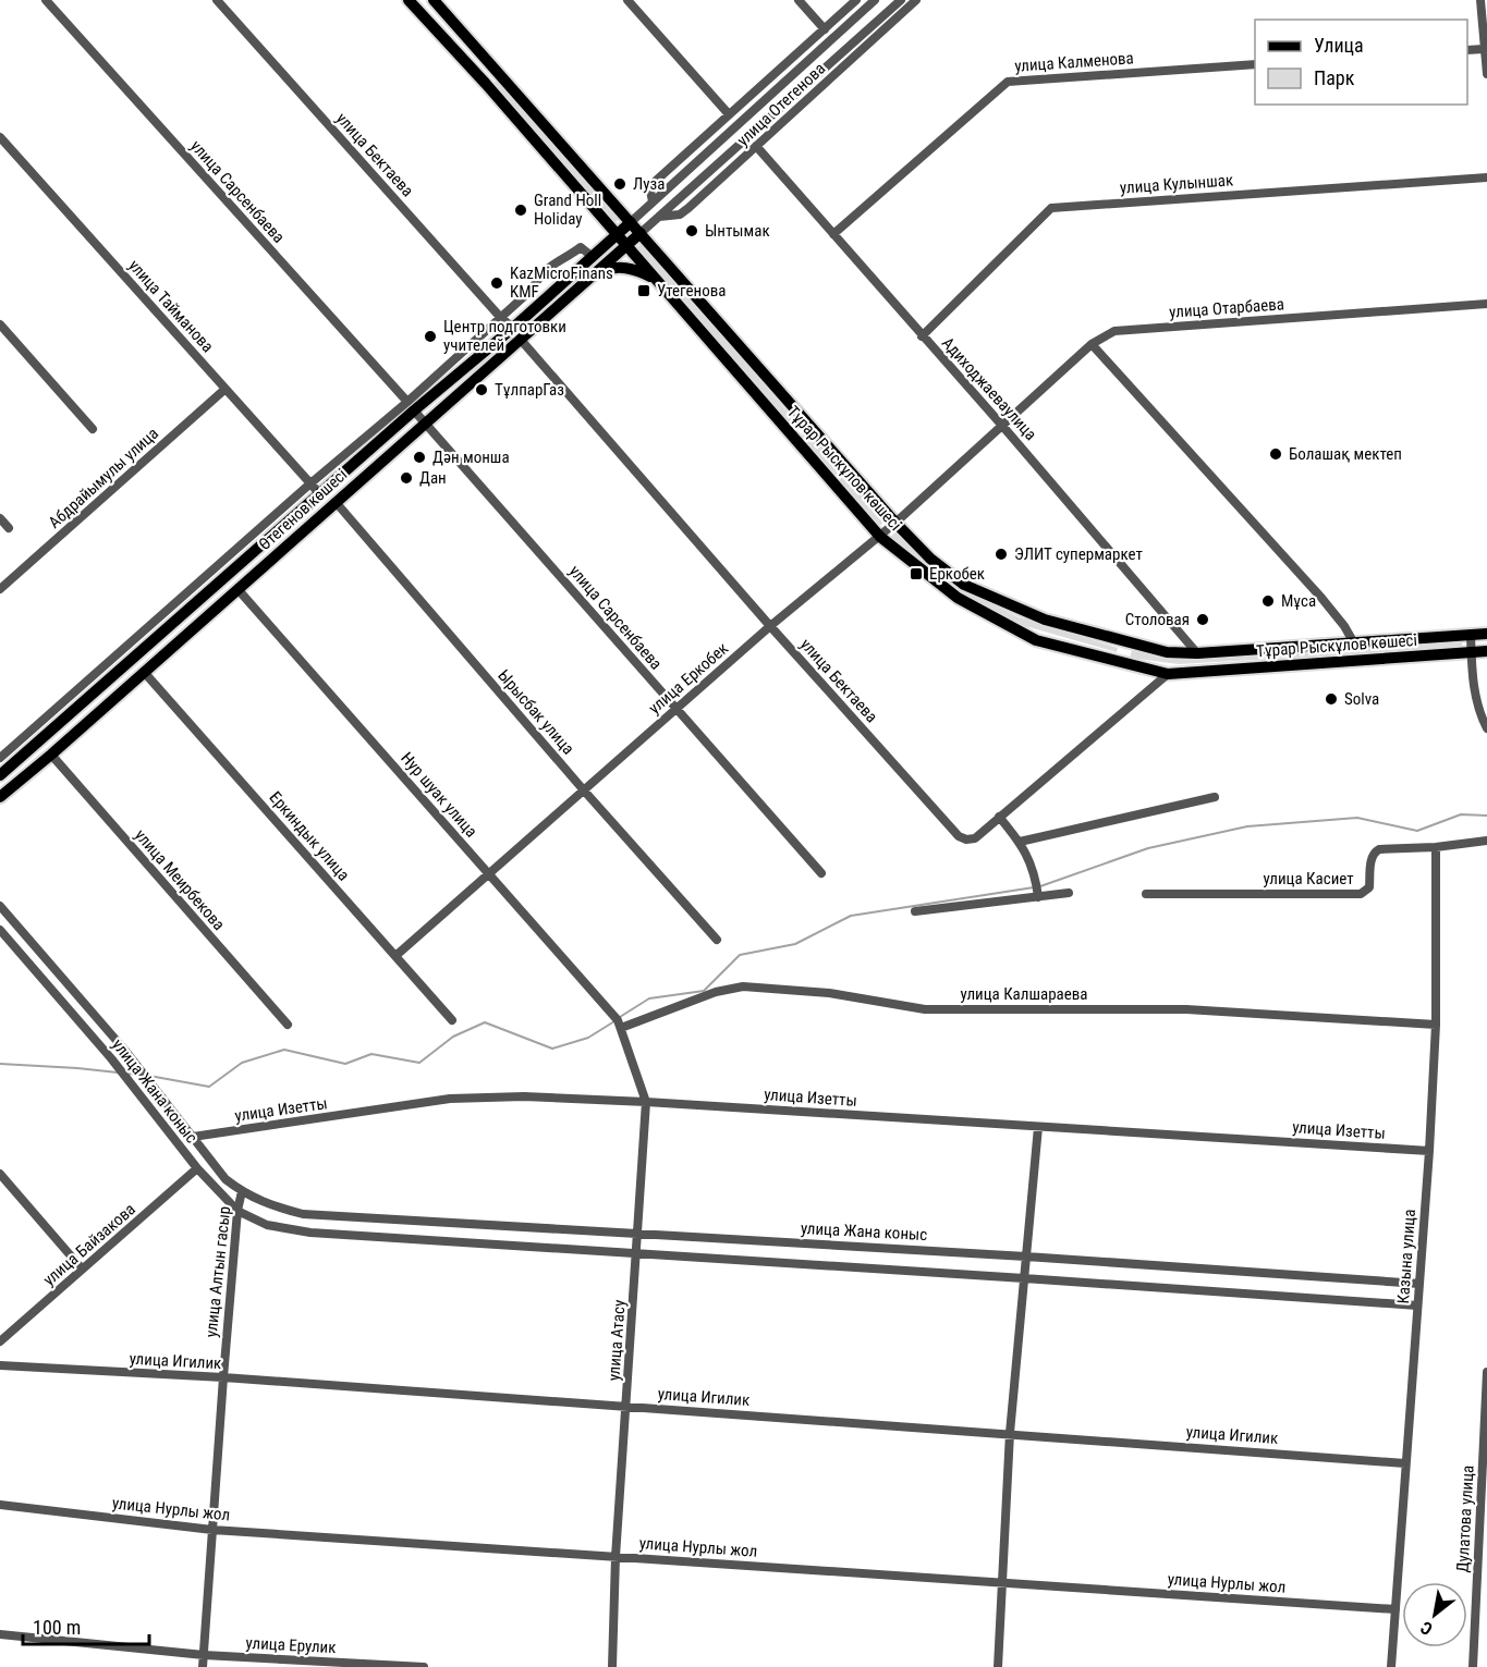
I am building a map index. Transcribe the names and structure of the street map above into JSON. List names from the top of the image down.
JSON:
{
  "streets": {
    "main road": ["Тұрар Рыскұлов көшесі", "Өтегенов көшесі"],
    "street": [
      "улица Калменова",
      "улица Отегенова",
      "улица Бектаева",
      "улица Кулыншак",
      "улица Сарсенбаева",
      "улица Тайманова",
      "улица Отарбаева",
      "Адиходжаеваулица",
      "Абдрайымулы улица",
      "улица Еркобек",
      "Ырысбак улица",
      "Нур шуак улица",
      "Еркиндык улица",
      "улица Касиет",
      "улица Меирбекова",
      "улица Калшараева",
      "улица Жана коныс",
      "улица Изетты",
      "улица Байзакова",
      "Казына улица",
      "улица Алтын гасыр",
      "улица Атасу",
      "улица Игилик",
      "улица Нурлы жол",
      "Дулатова улица",
      "улица Ерулик"
    ]
  },
  "crossings": [
    ["улица Калменова", "Адиходжаеваулица"],
    ["улица Отегенова", "Адиходжаеваулица"],
    ["улица Отегенова", "Тұрар Рыскұлов көшесі"],
    ["улица Отегенова", "Өтегенов көшесі"],
    ["улица Бектаева", "Тұрар Рыскұлов көшесі"],
    ["улица Бектаева", "Өтегенов көшесі"],
    ["улица Бектаева", "улица Еркобек"],
    ["улица Кулыншак", "Адиходжаеваулица"],
    ["улица Сарсенбаева", "Өтегенов көшесі"],
    ["улица Сарсенбаева", "улица Еркобек"],
    ["улица Тайманова", "Абдрайымулы улица"],
    ["улица Тайманова", "Өтегенов көшесі"],
    ["улица Отарбаева", "Адиходжаеваулица"],
    ["улица Отарбаева", "улица Еркобек"],
    ["Адиходжаеваулица", "Тұрар Рыскұлов көшесі"],
    ["Адиходжаеваулица", "улица Еркобек"],
    ["Тұрар Рыскұлов көшесі", "Өтегенов көшесі"],
    ["Тұрар Рыскұлов көшесі", "улица Еркобек"],
    ["Өтегенов көшесі", "Ырысбак улица"],
    ["Өтегенов көшесі", "Нур шуак улица"],
    ["Өтегенов көшесі", "Еркиндык улица"],
    ["Өтегенов көшесі", "улица Меирбекова"],
    ["улица Еркобек", "Ырысбак улица"],
    ["улица Еркобек", "Нур шуак улица"],
    ["улица Еркобек", "Еркиндык улица"],
    ["Нур шуак улица", "улица Калшараева"],
    ["Нур шуак улица", "улица Атасу"],
    ["улица Касиет", "Казына улица"],
    ["улица Калшараева", "Казына улица"],
    ["улица Калшараева", "улица Атасу"],
    ["улица Жана коныс", "улица Изетты"],
    ["улица Жана коныс", "улица Байзакова"],
    ["улица Жана коныс", "Казына улица"],
    ["улица Жана коныс", "улица Алтын гасыр"],
    ["улица Жана коныс", "улица Атасу"],
    ["улица Изетты", "Казына улица"],
    ["улица Изетты", "улица Атасу"],
    ["Казына улица", "улица Игилик"],
    ["Казына улица", "улица Нурлы жол"],
    ["улица Алтын гасыр", "улица Игилик"],
    ["улица Алтын гасыр", "улица Нурлы жол"],
    ["улица Алтын гасыр", "улица Ерулик"],
    ["улица Атасу", "улица Игилик"],
    ["улица Атасу", "улица Нурлы жол"]
  ],
  "places": {
    "other": [
      "Луза",
      "Grand Holl Holiday",
      "Ынтымак",
      "KazMicroFinans KMF",
      "Центр подготовки учителей",
      "ТұлпарГаз",
      "Болашақ мектеп",
      "Дән монша",
      "Дан",
      "ЭЛИТ супермаркет",
      "Мұса",
      "Столовая",
      "Solva"
    ],
    "transit": ["Утегенова", "Еркобек"]
  },
  "legend": ["Улица", "Парк"],
  "scale_bar": "100 m",
  "north": "bottom left"
}
